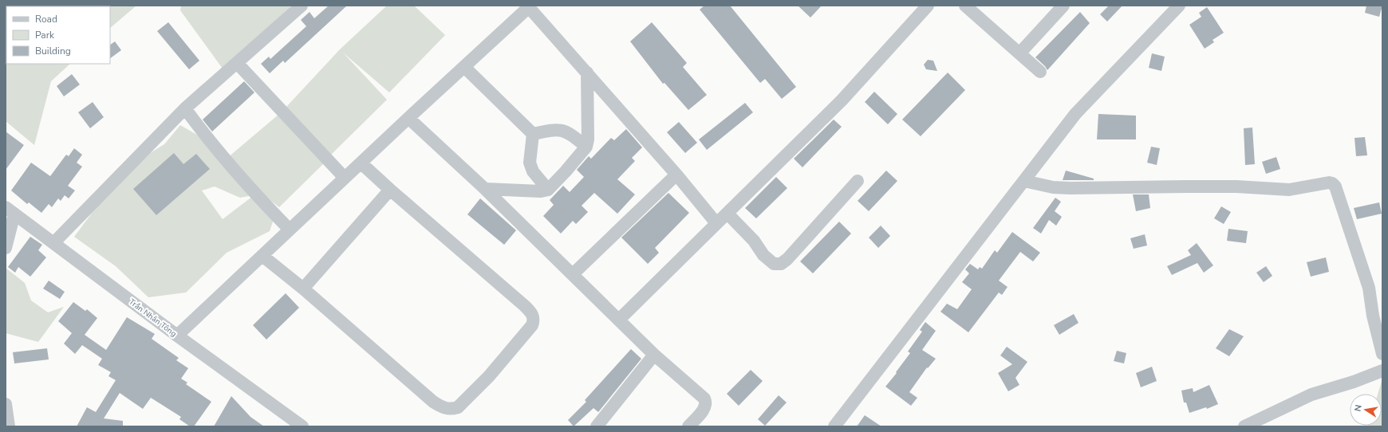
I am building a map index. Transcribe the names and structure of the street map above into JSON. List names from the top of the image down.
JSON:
{
  "streets": {
    "street": ["Trần Nhân Tông"]
  },
  "legend": ["Road", "Park", "Building"],
  "north": "left"
}
